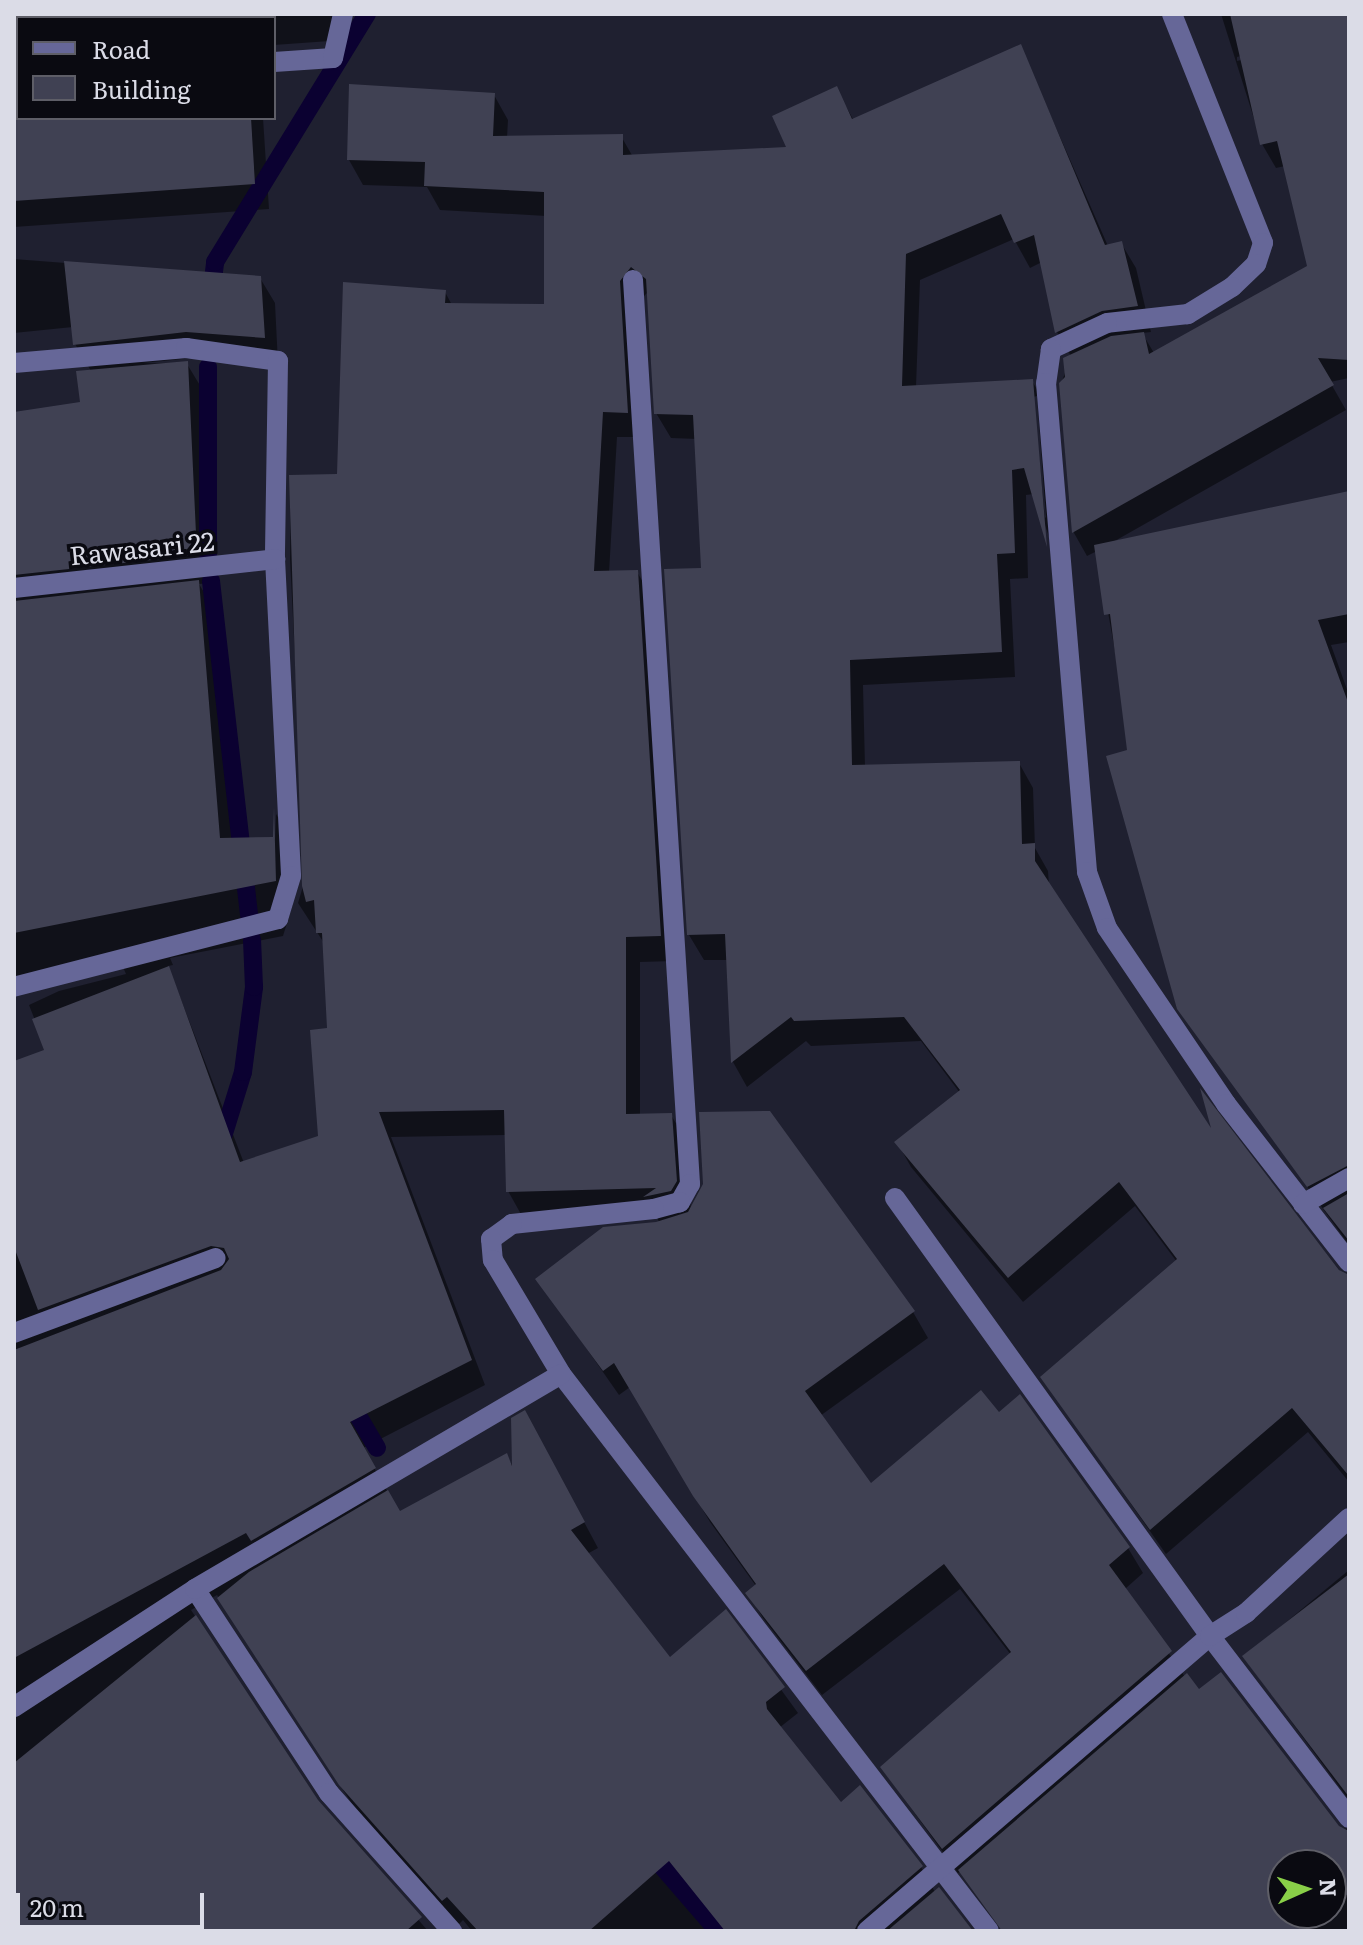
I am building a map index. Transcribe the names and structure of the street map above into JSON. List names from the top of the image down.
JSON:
{
  "streets": {
    "street": ["Rawasari 22"]
  },
  "legend": ["Road", "Building"],
  "scale_bar": "20 m",
  "north": "right"
}
